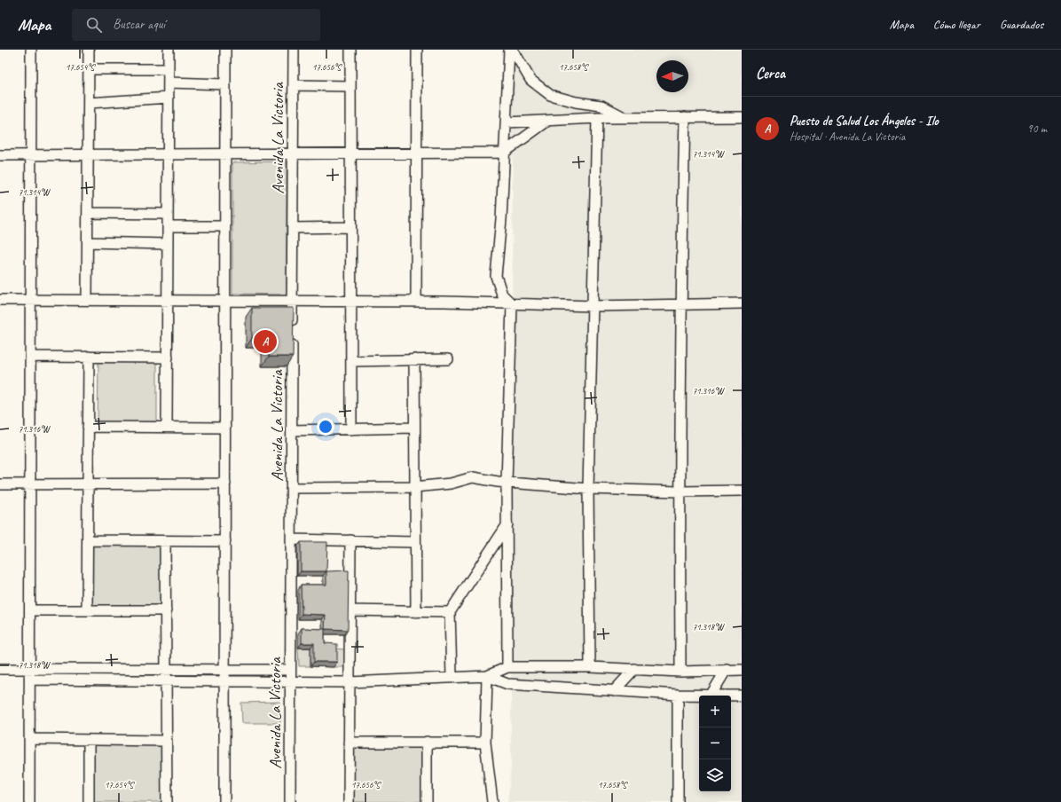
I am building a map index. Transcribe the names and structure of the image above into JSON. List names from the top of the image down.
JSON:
{
  "streets": {
    "street": ["Avenida La Victoria"]
  },
  "north": "left",
  "page": {
    "header": "Mapa",
    "search": "Buscar aquí",
    "nav": ["Mapa", "Cómo llegar", "Guardados"],
    "heading": "Cerca",
    "list": [
      {
        "mark": "A",
        "name": "Puesto de Salud Los Ángeles - Ilo",
        "note": "Hospital · Avenida La Victoria",
        "value": "90 m"
      }
    ],
    "pins": "A",
    "map_buttons": ["+", "−"]
  },
  "coordinates": [
    "17.654°S",
    "17.656°S",
    "17.658°S",
    "71.314°W",
    "71.316°W",
    "71.318°W"
  ]
}
